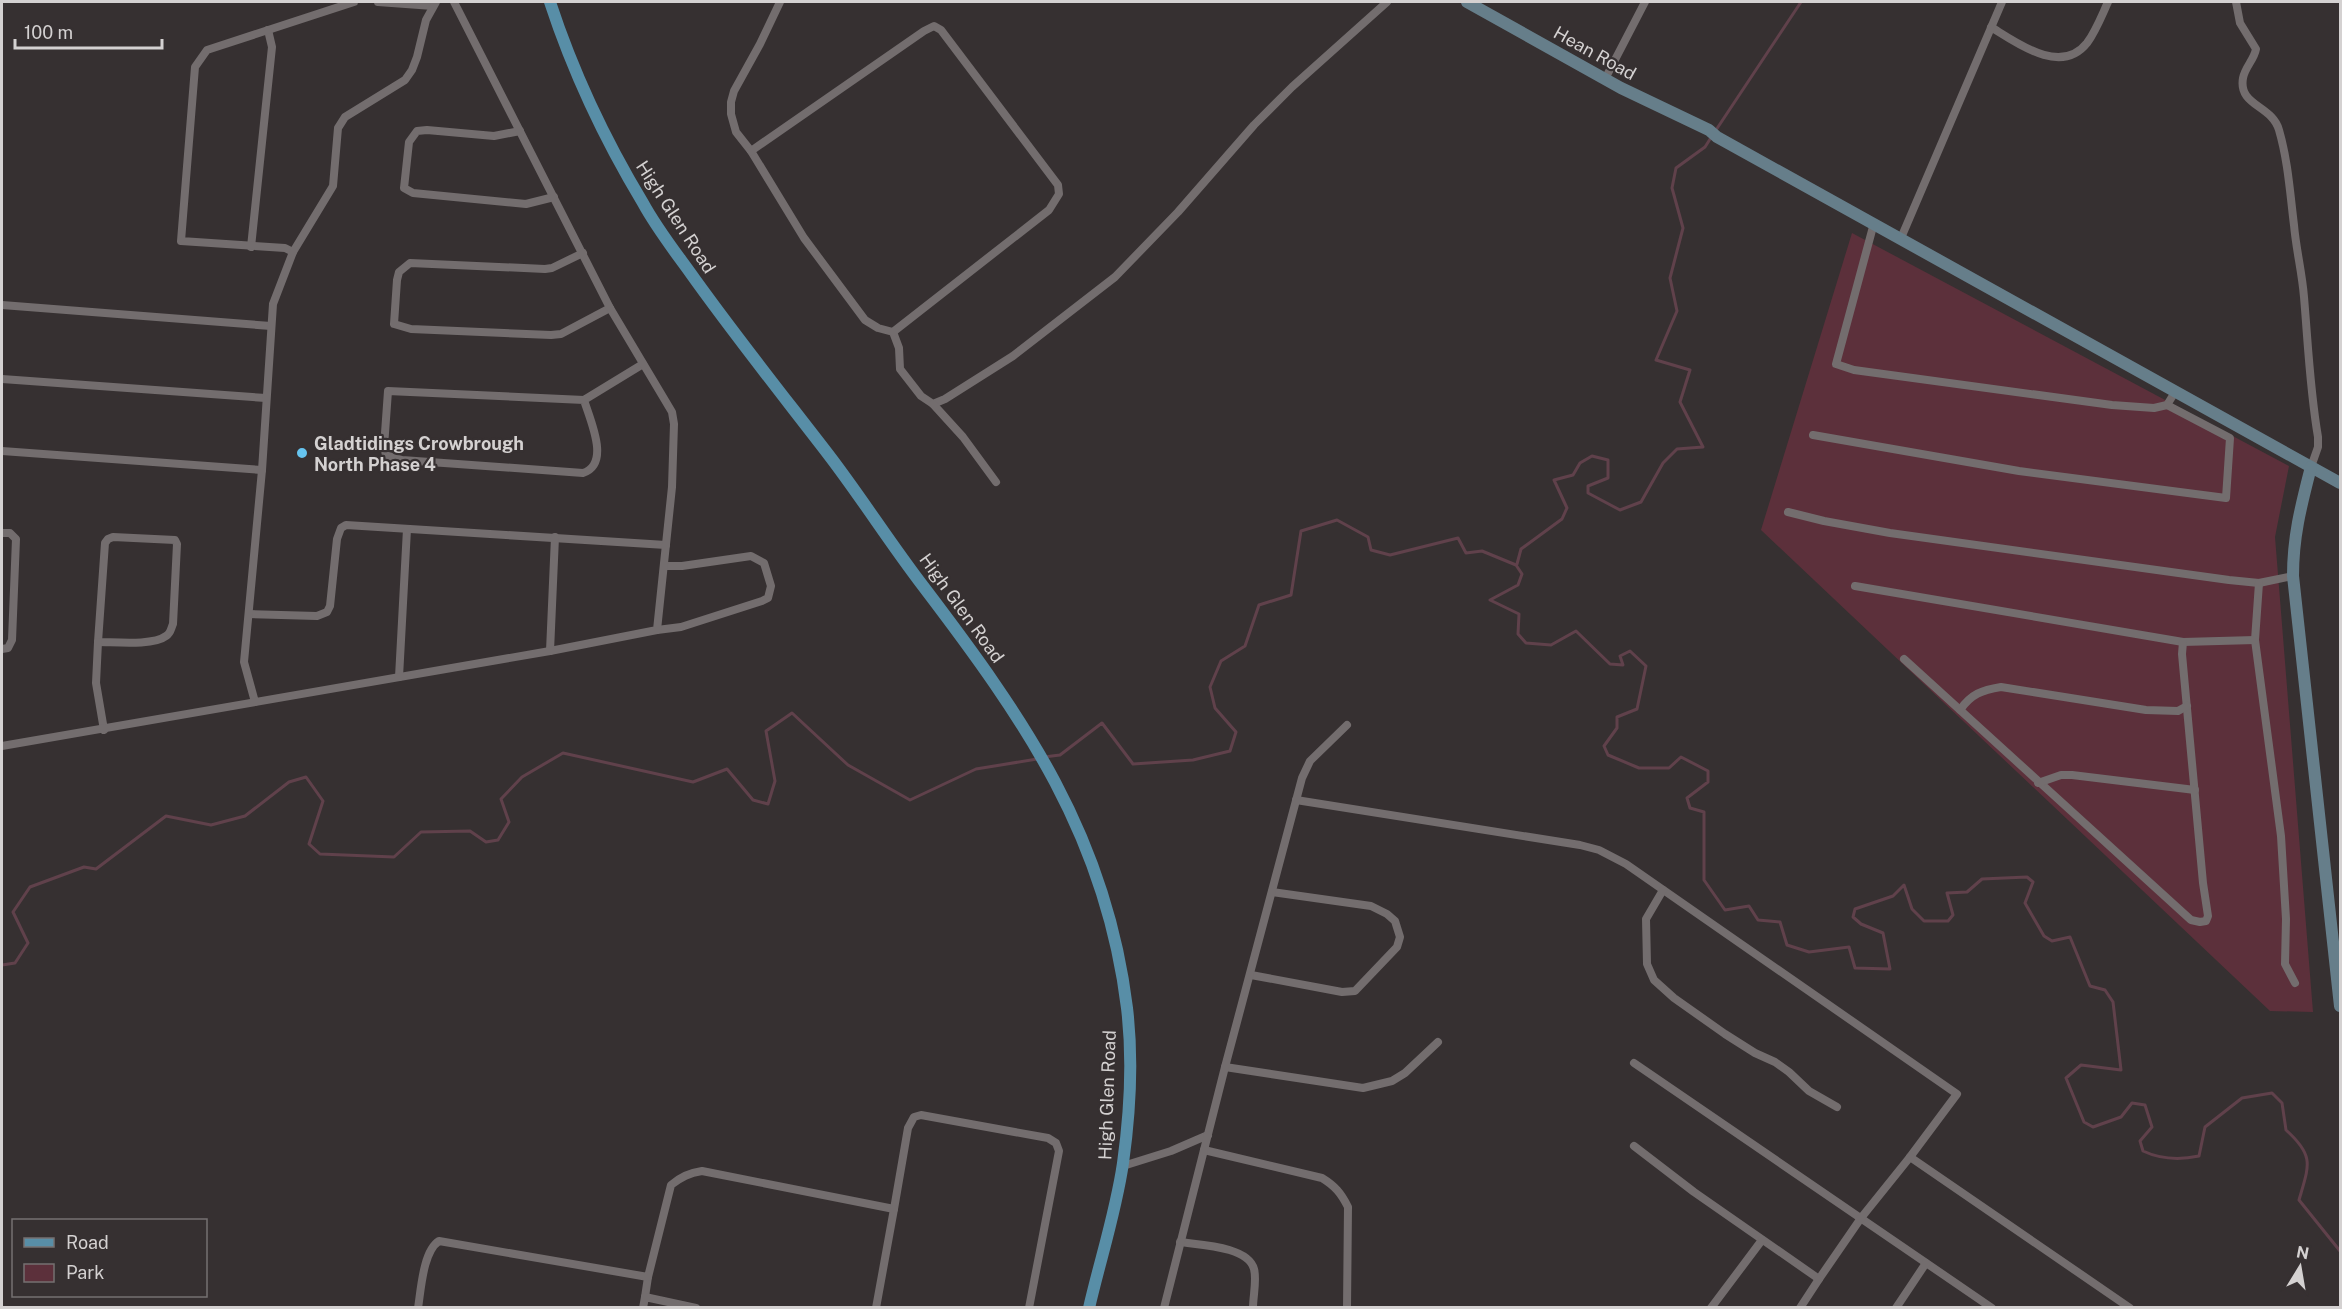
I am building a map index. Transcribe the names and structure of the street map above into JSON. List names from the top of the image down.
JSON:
{
  "streets": {
    "main road": ["High Glen Road"],
    "street": ["Hean Road"]
  },
  "places": ["Gladtidings Crowbrough North Phase 4"],
  "legend": ["Road", "Park"],
  "scale_bar": "100 m",
  "north": "top"
}
